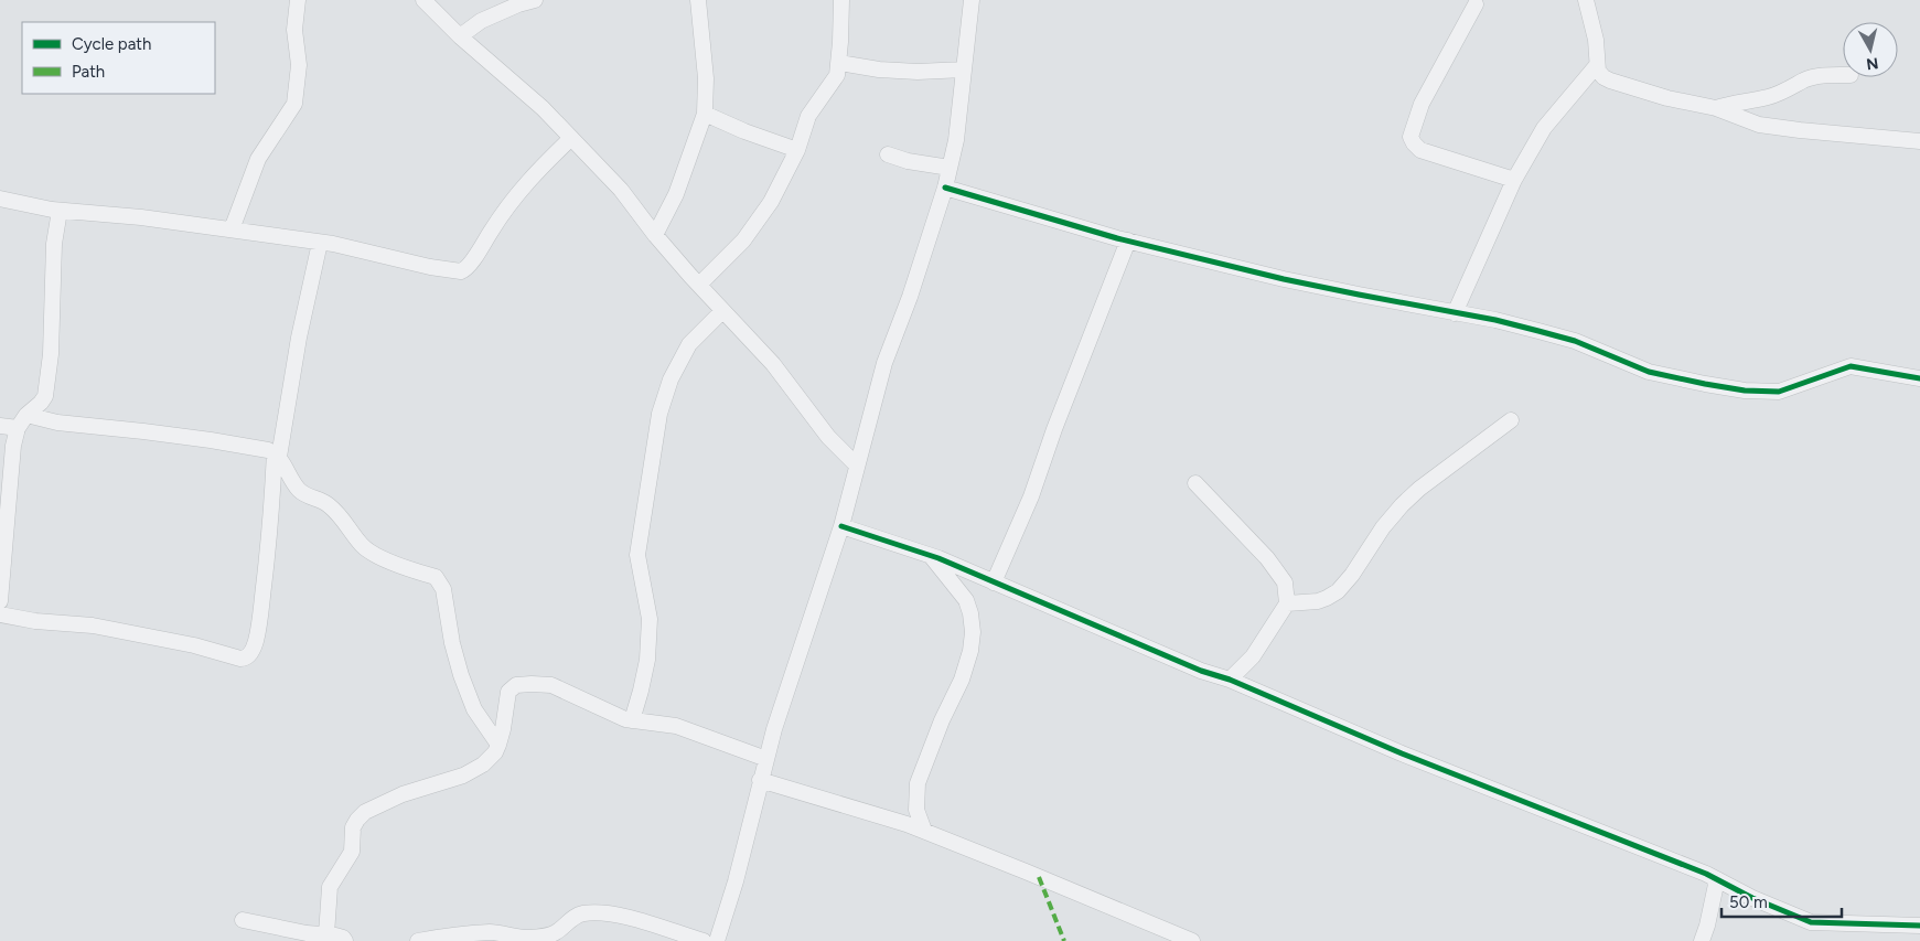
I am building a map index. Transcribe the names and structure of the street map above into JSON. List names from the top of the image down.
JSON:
{
  "legend": ["Cycle path", "Path"],
  "scale_bar": "50 m",
  "north": "bottom"
}
